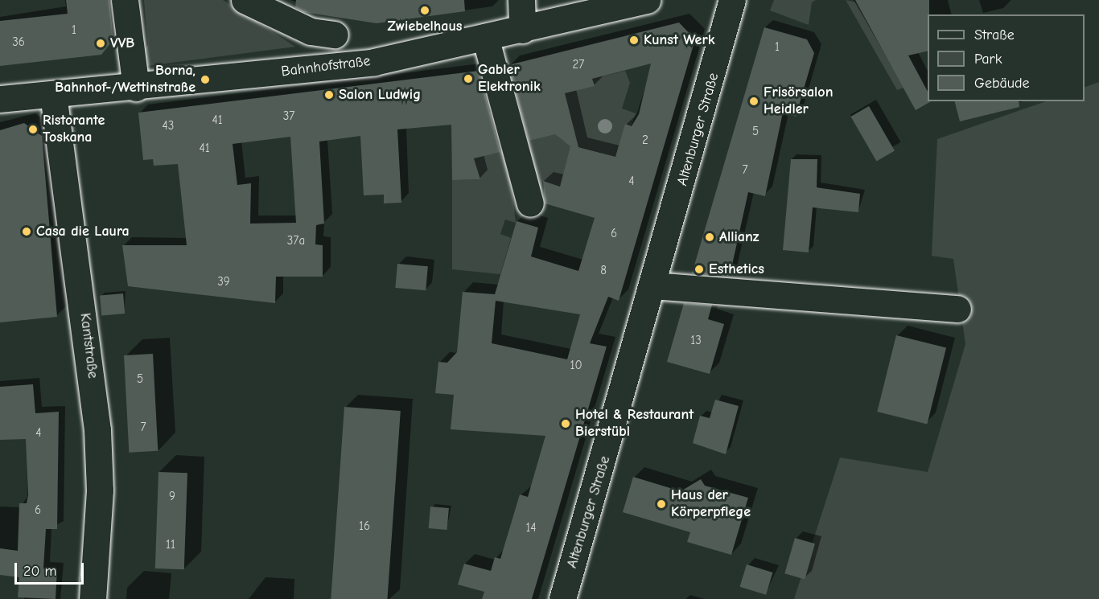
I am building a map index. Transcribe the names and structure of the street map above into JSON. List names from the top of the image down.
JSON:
{
  "streets": {
    "street": ["Bahnhofstraße", "Altenburger Straße", "Kantstraße"]
  },
  "crossings": [
    ["Bahnhofstraße", "Kantstraße"]
  ],
  "places": [
    "Zwiebelhaus",
    "Kunst Werk",
    "VVB",
    "Gabler Elektronik",
    "Borna, Bahnhof-/Wettinstraße",
    "Salon Ludwig",
    "Frisörsalon Heidler",
    "Ristorante Toskana",
    "Casa die Laura",
    "Allianz",
    "Esthetics",
    "Hotel & Restaurant Bierstübl",
    "Haus der Körperpflege"
  ],
  "house_numbers": [
    "1",
    "36",
    "1",
    "27",
    "37",
    "41",
    "43",
    "5",
    "2",
    "41",
    "7",
    "4",
    "6",
    "37a",
    "8",
    "39",
    "13",
    "10",
    "5",
    "7",
    "4",
    "9",
    "6",
    "16",
    "14",
    "11"
  ],
  "legend": ["Straße", "Park", "Gebäude"],
  "scale_bar": "20 m"
}
